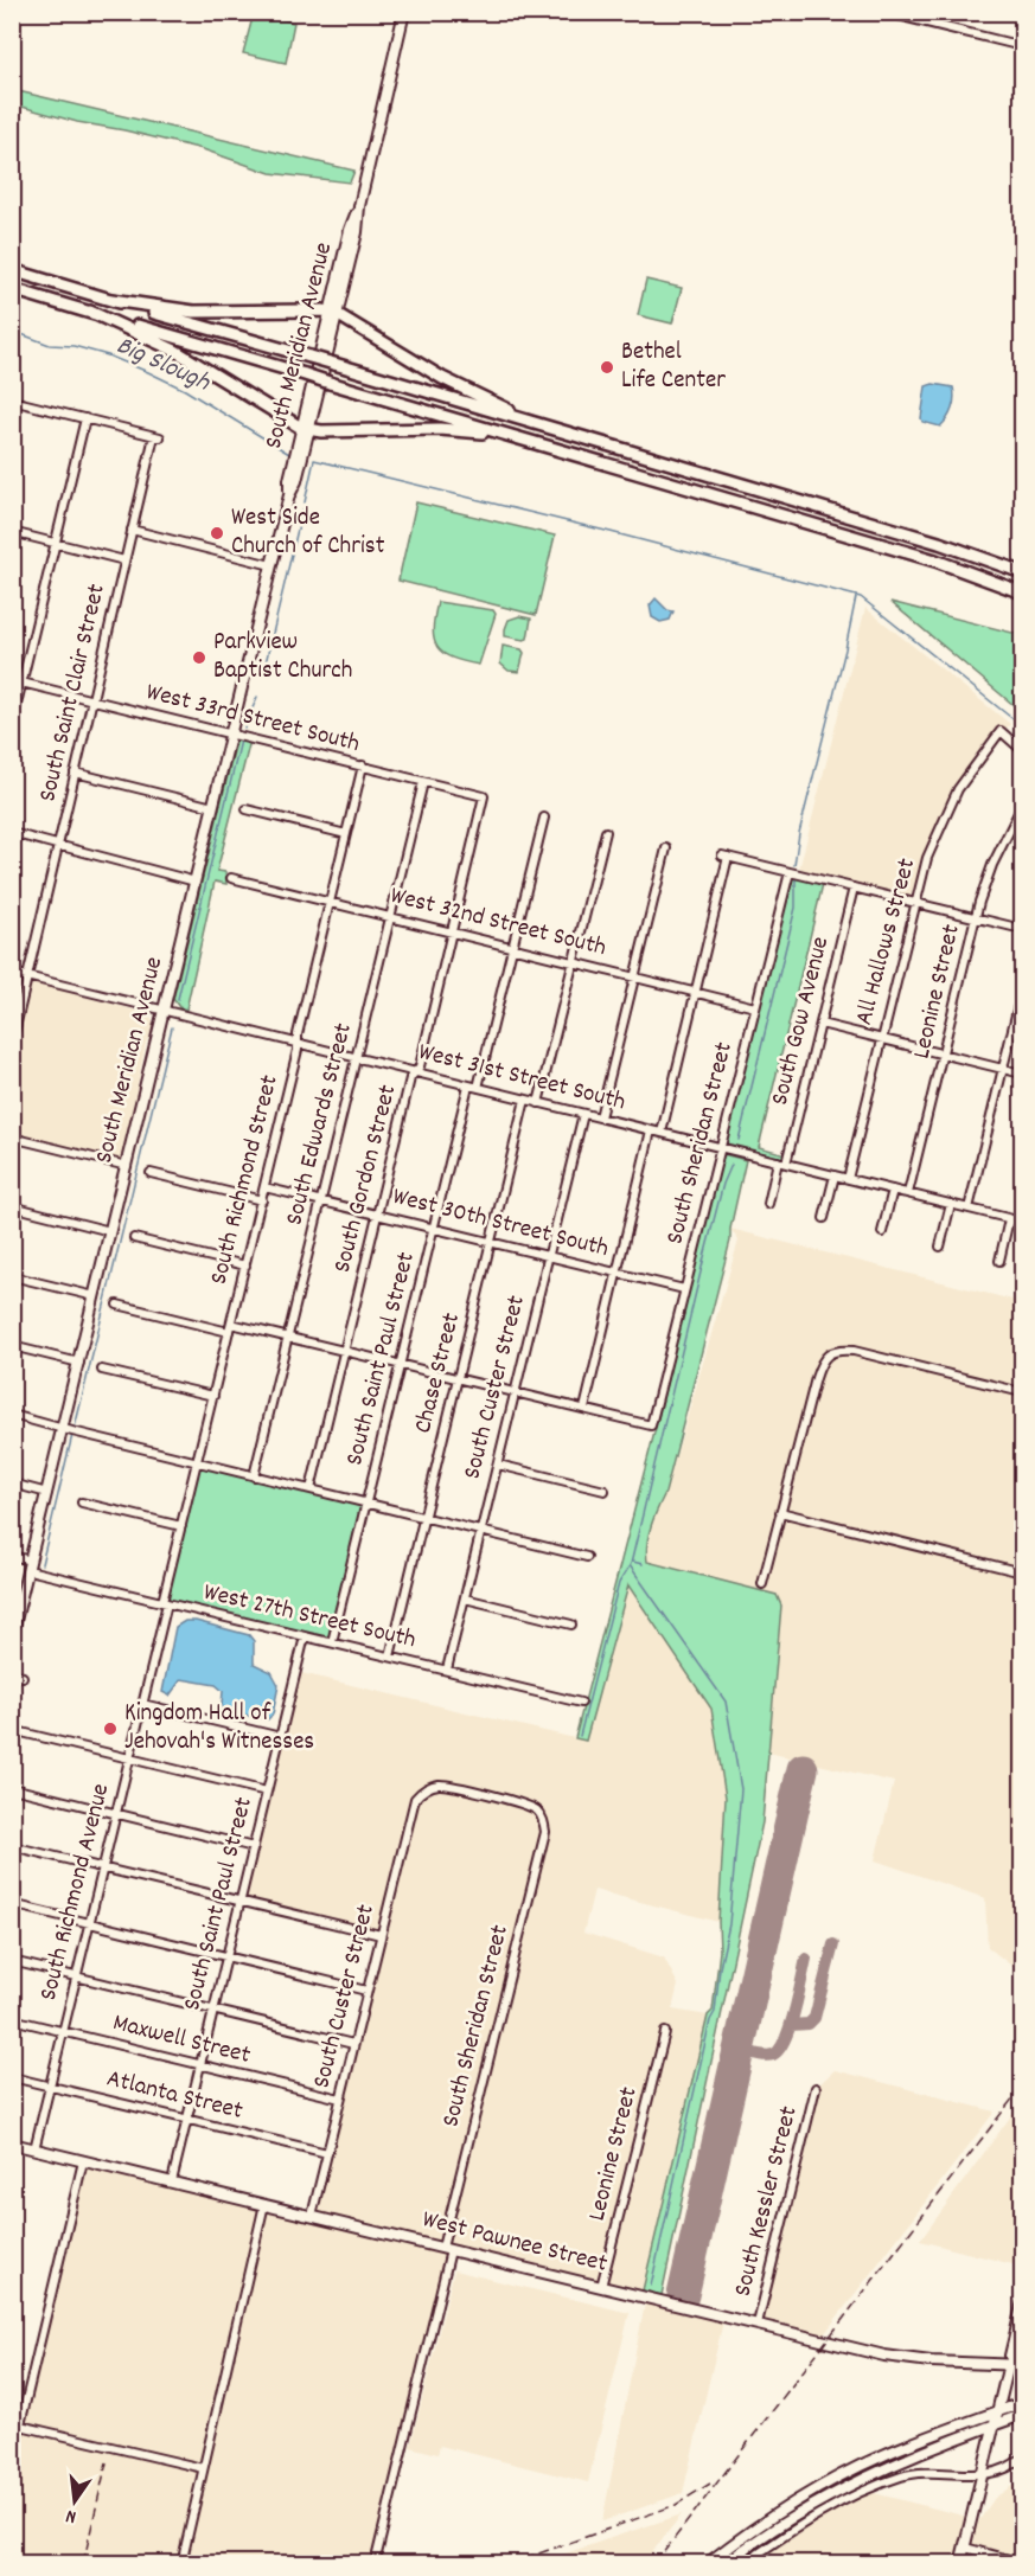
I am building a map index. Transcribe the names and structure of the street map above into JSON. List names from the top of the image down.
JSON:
{
  "streets": {
    "main road": ["South Meridian Avenue", "West Pawnee Street"],
    "street": [
      "South Saint Clair Street",
      "West 33rd Street South",
      "West 32nd Street South",
      "All Hallows Street",
      "Leonine Street",
      "South Gow Avenue",
      "West 31st Street South",
      "South Edwards Street",
      "South Sheridan Street",
      "South Gordon Street",
      "South Richmond Street",
      "West 30th Street South",
      "South Saint Paul Street",
      "Chase Street",
      "South Custer Street",
      "West 27th Street South",
      "South Richmond Avenue",
      "Maxwell Street",
      "Atlanta Street",
      "South Kessler Street"
    ]
  },
  "crossings": [
    ["South Meridian Avenue", "West 33rd Street South"],
    ["South Meridian Avenue", "West 31st Street South"],
    ["South Meridian Avenue", "West 27th Street South"],
    ["South Saint Clair Street", "West 33rd Street South"],
    ["South Saint Clair Street", "West 31st Street South"],
    ["West 33rd Street South", "South Edwards Street"],
    ["West 33rd Street South", "South Gordon Street"],
    ["West 33rd Street South", "South Richmond Street"],
    ["West 32nd Street South", "South Edwards Street"],
    ["West 32nd Street South", "South Sheridan Street"],
    ["West 32nd Street South", "South Gordon Street"],
    ["West 32nd Street South", "South Richmond Street"],
    ["All Hallows Street", "West 31st Street South"],
    ["Leonine Street", "West 31st Street South"],
    ["Leonine Street", "West Pawnee Street"],
    ["South Gow Avenue", "West 31st Street South"],
    ["West 31st Street South", "South Edwards Street"],
    ["West 31st Street South", "South Sheridan Street"],
    ["West 31st Street South", "South Gordon Street"],
    ["West 31st Street South", "South Richmond Street"],
    ["West 31st Street South", "South Saint Paul Street"],
    ["West 31st Street South", "Chase Street"],
    ["West 31st Street South", "South Custer Street"],
    ["South Edwards Street", "West 30th Street South"],
    ["South Sheridan Street", "West 30th Street South"],
    ["South Sheridan Street", "South Custer Street"],
    ["South Sheridan Street", "West Pawnee Street"],
    ["South Gordon Street", "West 30th Street South"],
    ["South Richmond Street", "West 30th Street South"],
    ["South Richmond Street", "West 27th Street South"],
    ["South Richmond Street", "South Richmond Avenue"],
    ["West 30th Street South", "South Saint Paul Street"],
    ["West 30th Street South", "Chase Street"],
    ["West 30th Street South", "South Custer Street"],
    ["South Saint Paul Street", "West 27th Street South"],
    ["South Saint Paul Street", "Maxwell Street"],
    ["South Saint Paul Street", "Atlanta Street"],
    ["South Saint Paul Street", "West Pawnee Street"],
    ["Chase Street", "West 27th Street South"],
    ["South Custer Street", "West 27th Street South"],
    ["South Custer Street", "Maxwell Street"],
    ["South Custer Street", "Atlanta Street"],
    ["South Custer Street", "West Pawnee Street"],
    ["West 27th Street South", "South Richmond Avenue"],
    ["South Richmond Avenue", "Maxwell Street"],
    ["South Richmond Avenue", "Atlanta Street"],
    ["South Richmond Avenue", "West Pawnee Street"],
    ["South Kessler Street", "West Pawnee Street"]
  ],
  "water": ["Big Slough"],
  "places": [
    "Bethel Life Center",
    "West Side Church of Christ",
    "Parkview Baptist Church",
    "Kingdom Hall of Jehovah's Witnesses"
  ],
  "north": "bottom"
}
